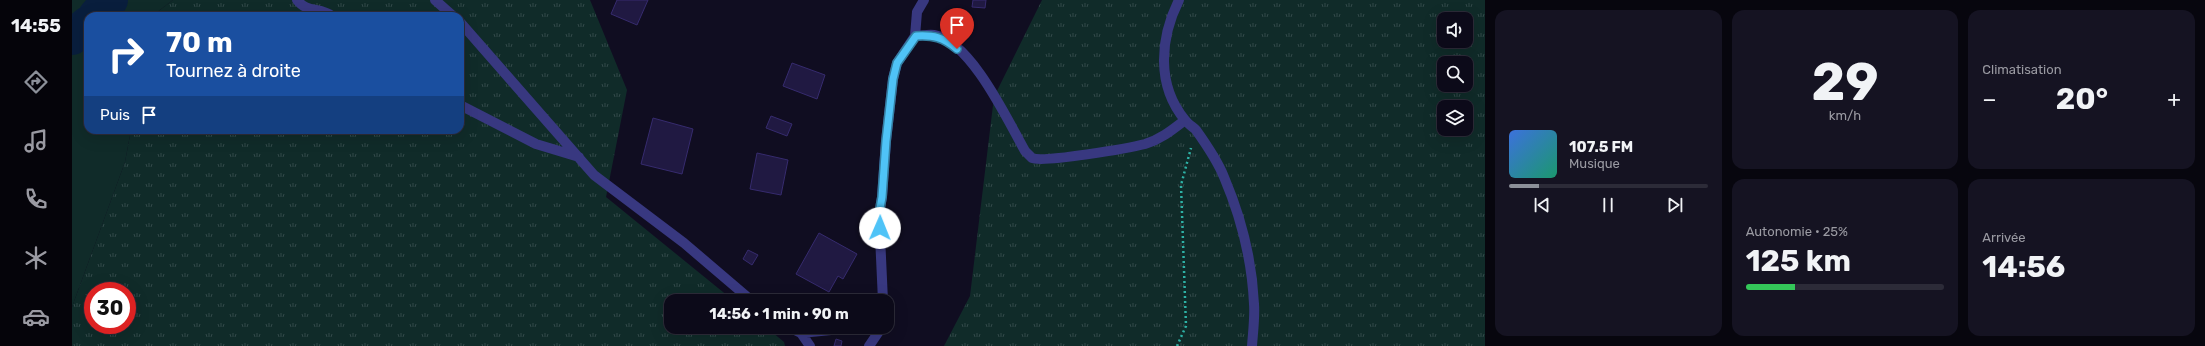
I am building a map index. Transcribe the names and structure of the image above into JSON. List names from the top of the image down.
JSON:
{
  "page": {
    "tabs": "14:55",
    "tile": [
      ["29", "km/h"],
      "Climatisation",
      ["Autonomie · 25%", "125 km"],
      ["Arrivée", "14:56"]
    ],
    "turn": ["70 m", "Tournez à droite"],
    "heat": ["−", "20°", "+"],
    "then": "Puis",
    "song": ["107.5 FM", "Musique"],
    "limit": "30",
    "trip": "14:56 · 1 min · 90 m"
  }
}
